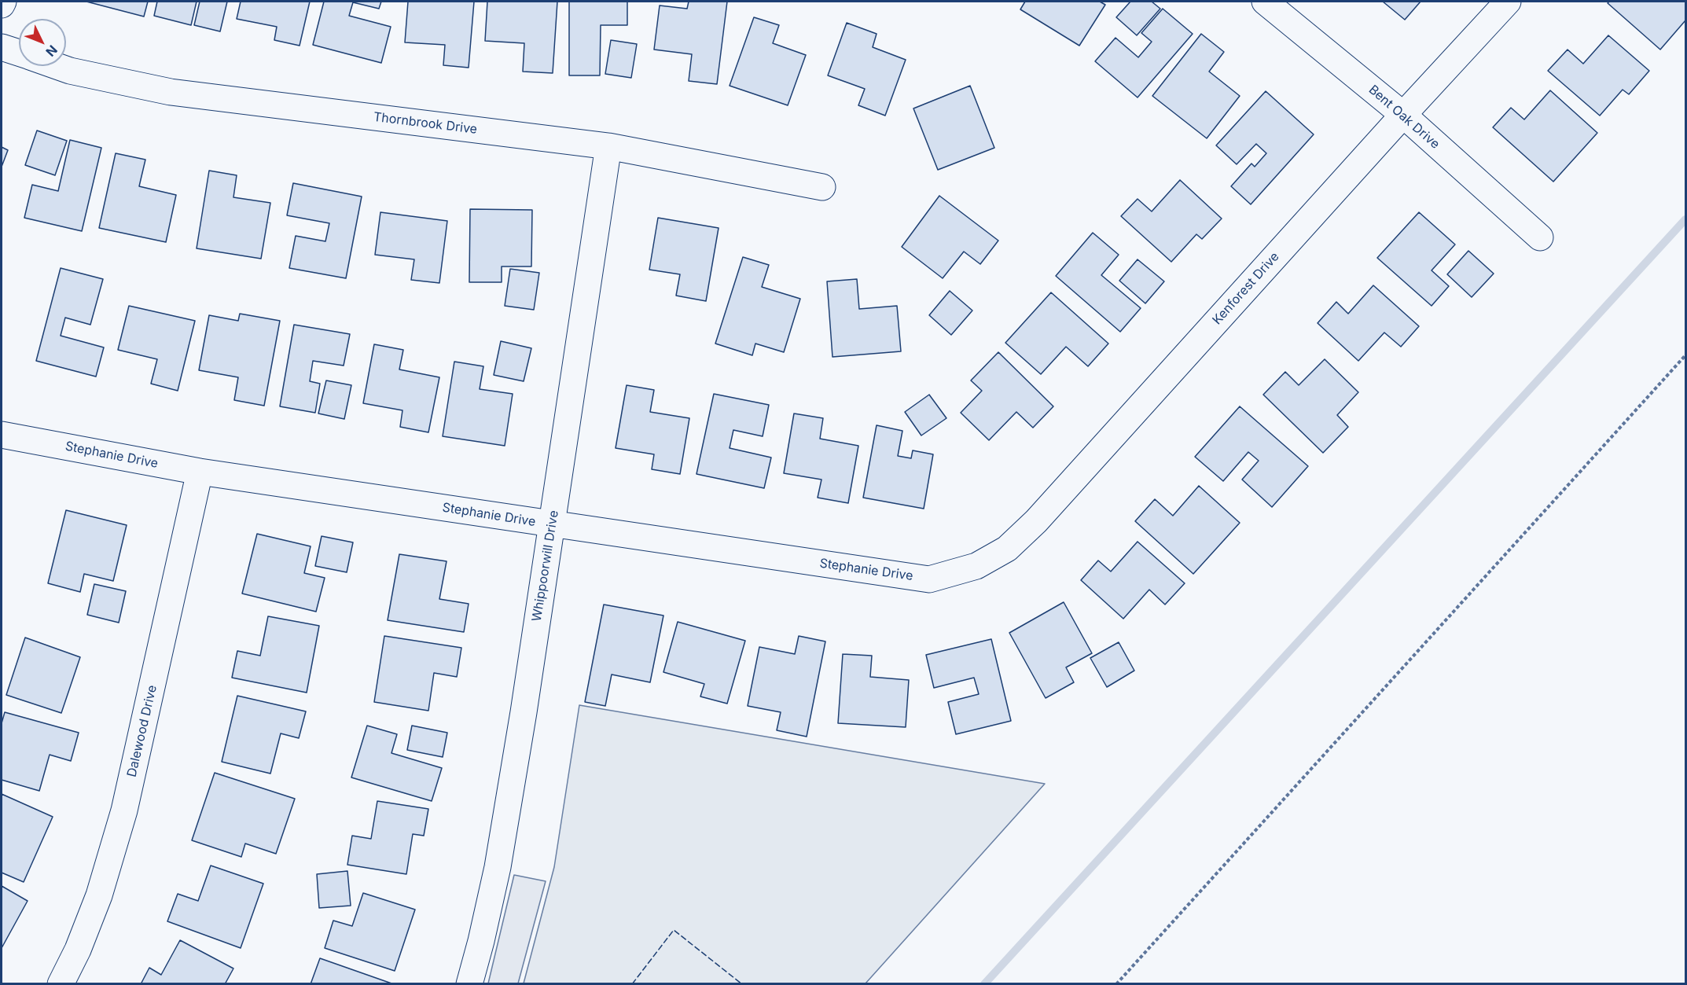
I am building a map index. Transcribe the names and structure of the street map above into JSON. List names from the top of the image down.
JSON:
{
  "streets": {
    "street": [
      "Bent Oak Drive",
      "Thornbrook Drive",
      "Kenforest Drive",
      "Stephanie Drive",
      "Whippoorwill Drive",
      "Dalewood Drive"
    ]
  },
  "crossings": [
    ["Bent Oak Drive", "Kenforest Drive"],
    ["Thornbrook Drive", "Whippoorwill Drive"],
    ["Kenforest Drive", "Stephanie Drive"],
    ["Stephanie Drive", "Whippoorwill Drive"],
    ["Stephanie Drive", "Dalewood Drive"]
  ],
  "north": "bottom right"
}
